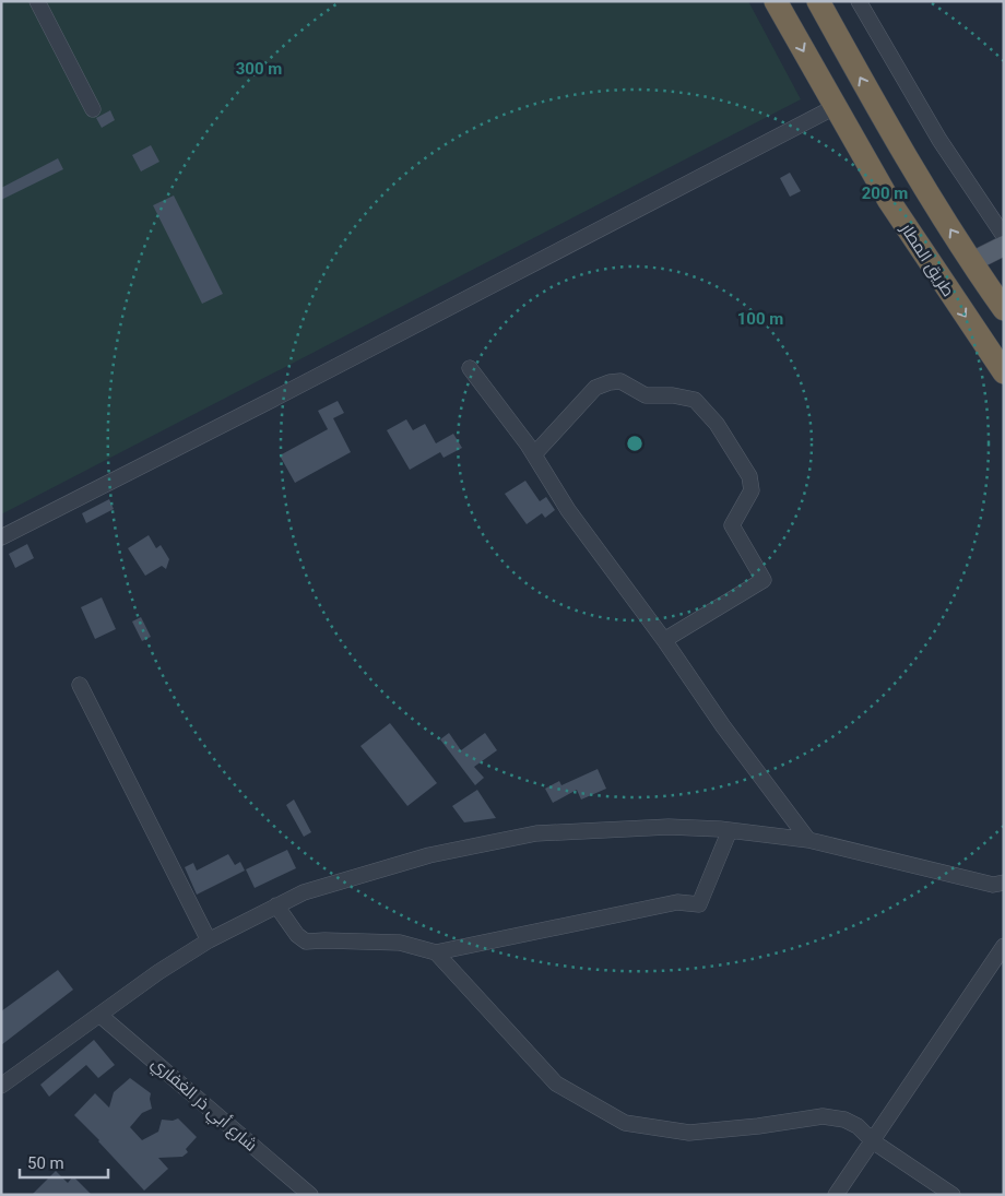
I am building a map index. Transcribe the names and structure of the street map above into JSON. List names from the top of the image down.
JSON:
{
  "streets": {
    "highway": ["طريق المطار"],
    "street": ["شارع أبي ذر الغفاري"]
  },
  "scale_bar": "50 m",
  "rings": ["300 m", "200 m", "100 m"]
}
